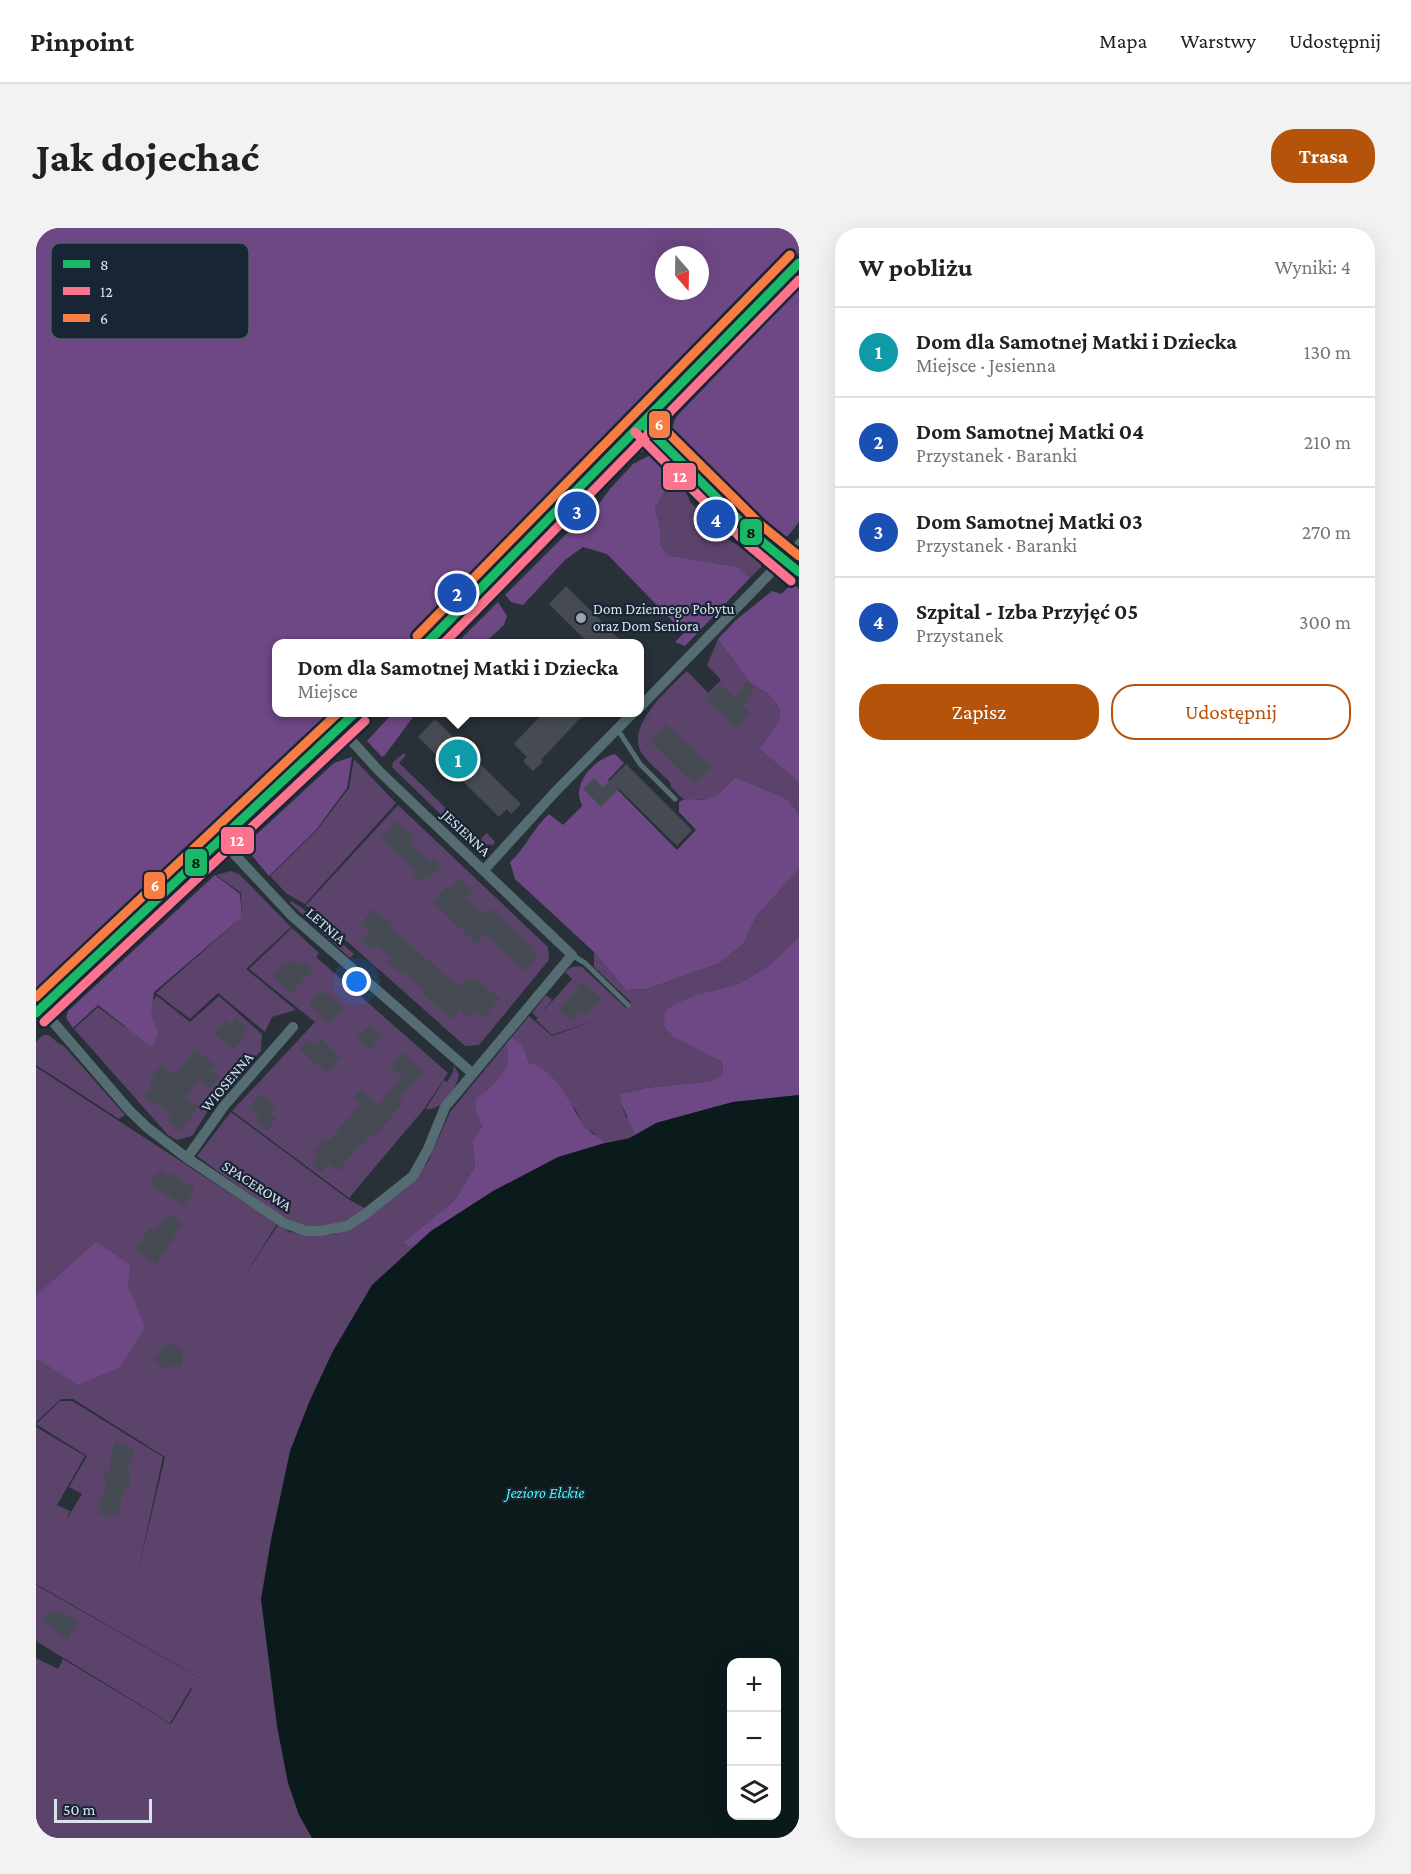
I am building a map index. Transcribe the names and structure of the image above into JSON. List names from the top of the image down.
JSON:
{
  "streets": {
    "street": [
      "JESIENNA",
      "LETNIA",
      "WIOSENNA",
      "SPACEROWA"
    ]
  },
  "crossings": [
    ["JESIENNA", "SPACEROWA"],
    ["LETNIA", "SPACEROWA"],
    ["WIOSENNA", "SPACEROWA"]
  ],
  "water": ["Jezioro Ełckie"],
  "places": ["Dom Dziennego Pobytu oraz Dom Seniora"],
  "lines": ["transit line 6", "transit line 8", "transit line 12"],
  "legend": ["8", "12", "6"],
  "scale_bar": "50 m",
  "north": "bottom",
  "page": {
    "header": "Pinpoint",
    "nav": ["Mapa", "Warstwy", "Udostępnij"],
    "buttons": [
      "Trasa",
      ["Zapisz", "Udostępnij"]
    ],
    "title": "Jak dojechać",
    "heading": ["W pobliżu", "Wyniki: 4"],
    "list": [
      {
        "mark": "1",
        "name": "Dom dla Samotnej Matki i Dziecka",
        "note": "Miejsce · Jesienna",
        "value": "130 m"
      },
      {
        "mark": "2",
        "name": "Dom Samotnej Matki 04",
        "note": "Przystanek · Baranki",
        "value": "210 m"
      },
      {
        "mark": "3",
        "name": "Dom Samotnej Matki 03",
        "note": "Przystanek · Baranki",
        "value": "270 m"
      },
      {
        "mark": "4",
        "name": "Szpital - Izba Przyjęć 05",
        "note": "Przystanek",
        "value": "300 m"
      }
    ],
    "pins": [
      "3",
      "4",
      "2",
      "1"
    ],
    "popup": ["Dom dla Samotnej Matki i Dziecka", "Miejsce"],
    "map_buttons": ["+", "−"],
    "scale": "50 m"
  }
}
